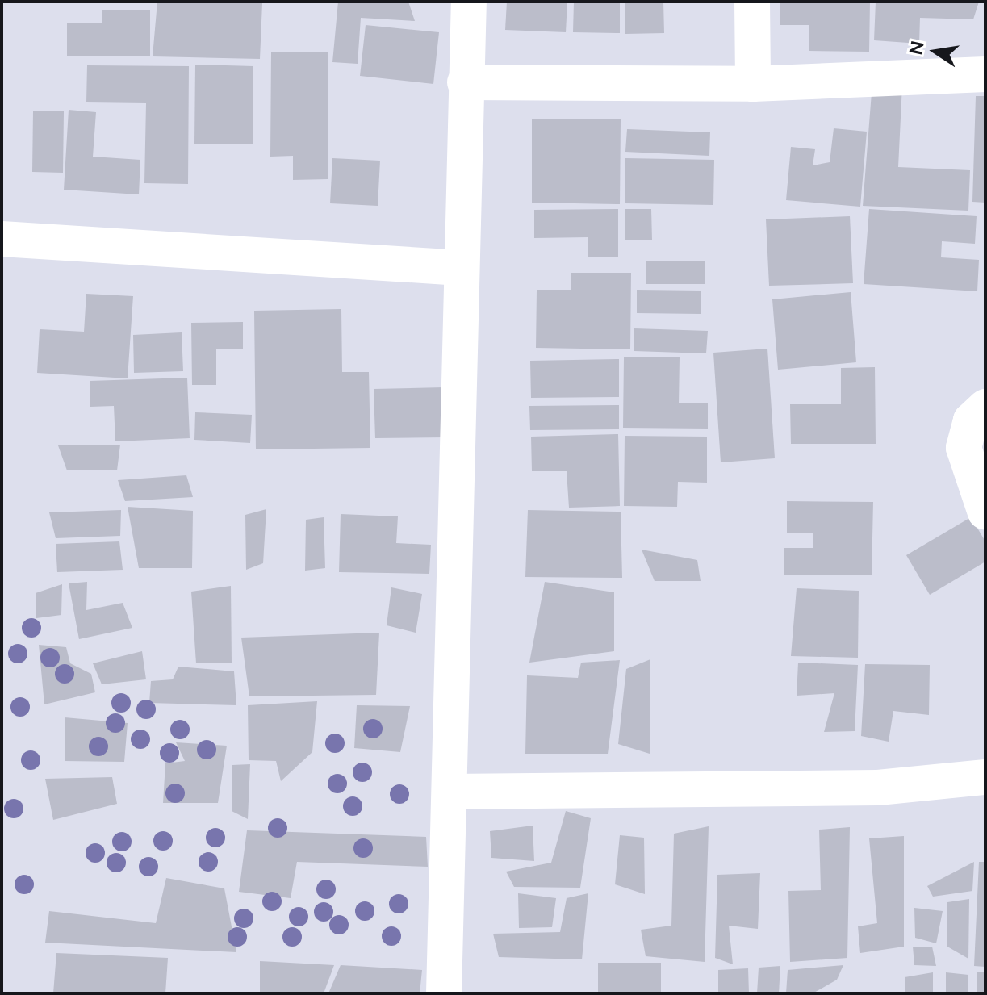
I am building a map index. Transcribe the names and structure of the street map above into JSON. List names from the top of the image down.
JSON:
{
  "north": "left"
}
